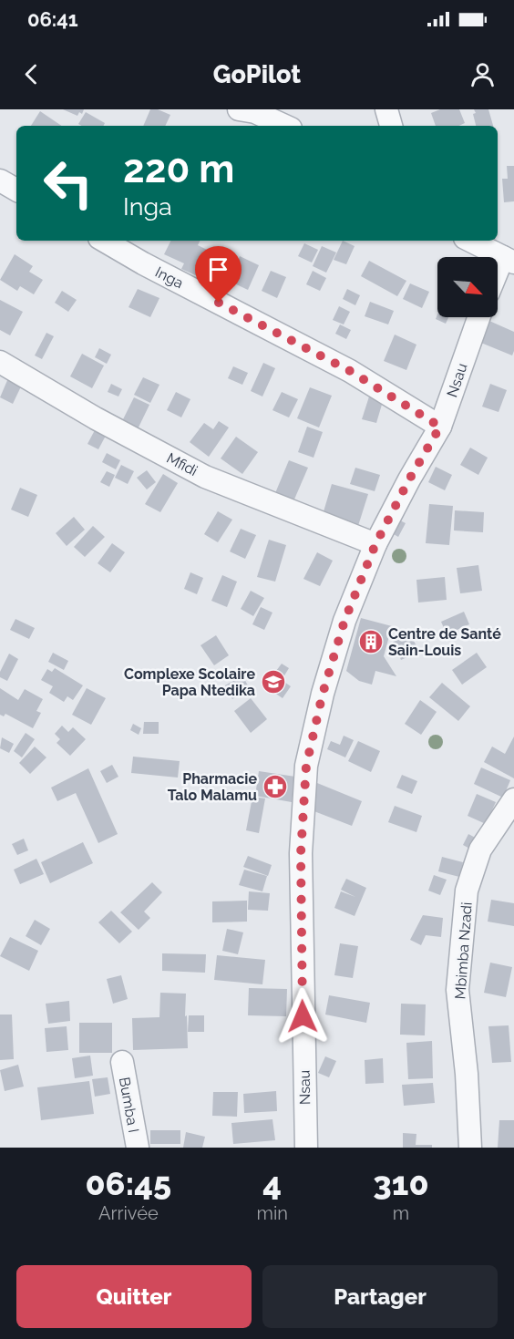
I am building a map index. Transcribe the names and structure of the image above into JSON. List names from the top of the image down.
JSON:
{
  "streets": {
    "street": [
      "Inga",
      "Nsau",
      "Mfidi",
      "Mbimba Nzadi",
      "Bumba I"
    ]
  },
  "crossings": [
    ["Inga", "Nsau"],
    ["Nsau", "Mfidi"]
  ],
  "places": {
    "building": ["Centre de Santé Sain-Louis"],
    "school or university": ["Complexe Scolaire Papa Ntedika"],
    "pharmacy": ["Pharmacie Talo Malamu"]
  },
  "north": "bottom right",
  "page": {
    "status": "06:41",
    "header": "GoPilot",
    "turn": ["220 m", "Inga"],
    "eta": [
      "06:45",
      "Arrivée",
      "4",
      "min",
      "310",
      "m"
    ],
    "buttons": ["Quitter", "Partager"]
  }
}
